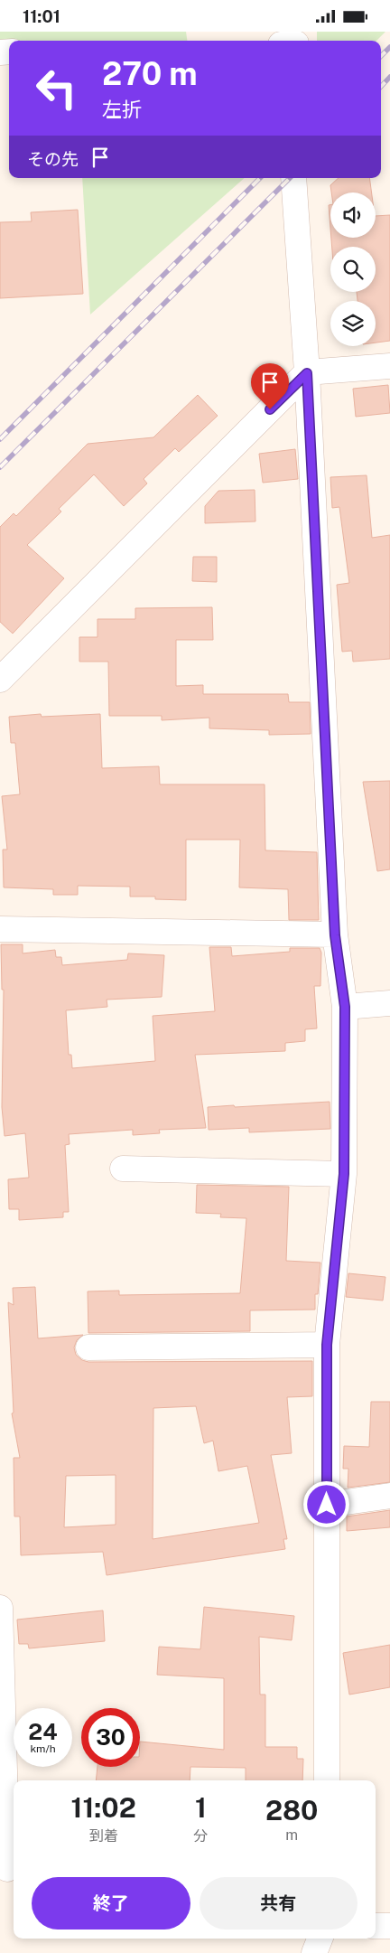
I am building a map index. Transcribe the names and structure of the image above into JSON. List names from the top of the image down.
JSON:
{
  "page": {
    "status": "11:01",
    "turn": ["270 m", "左折"],
    "then": "その先",
    "speed": "24 km/h",
    "limit": "30",
    "eta": [
      "11:02",
      "到着",
      "1",
      "分",
      "280",
      "m"
    ],
    "buttons": ["終了", "共有"]
  }
}
